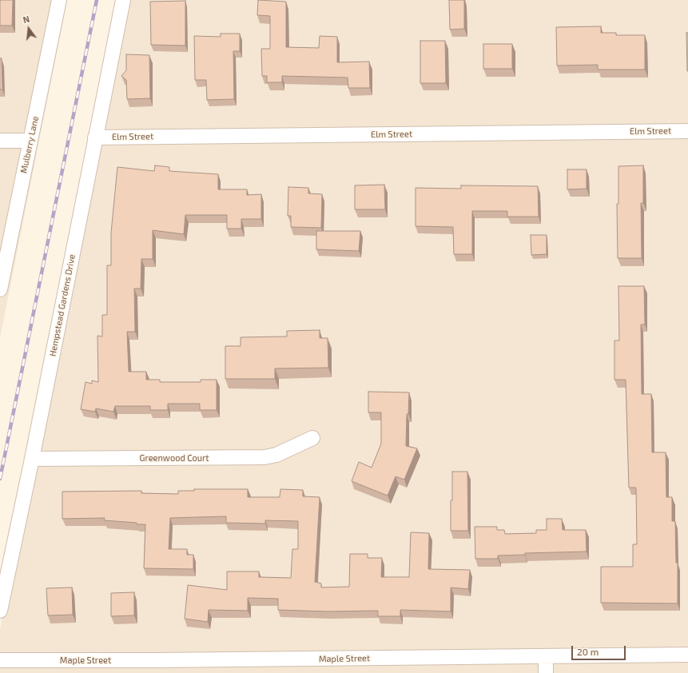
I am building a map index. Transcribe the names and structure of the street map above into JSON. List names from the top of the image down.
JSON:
{
  "streets": {
    "street": [
      "Elm Street",
      "Mulberry Lane",
      "Hempstead Gardens Drive",
      "Greenwood Court",
      "Maple Street"
    ]
  },
  "crossings": [
    ["Elm Street", "Hempstead Gardens Drive"],
    ["Hempstead Gardens Drive", "Greenwood Court"]
  ],
  "scale_bar": "20 m",
  "north": "top"
}
